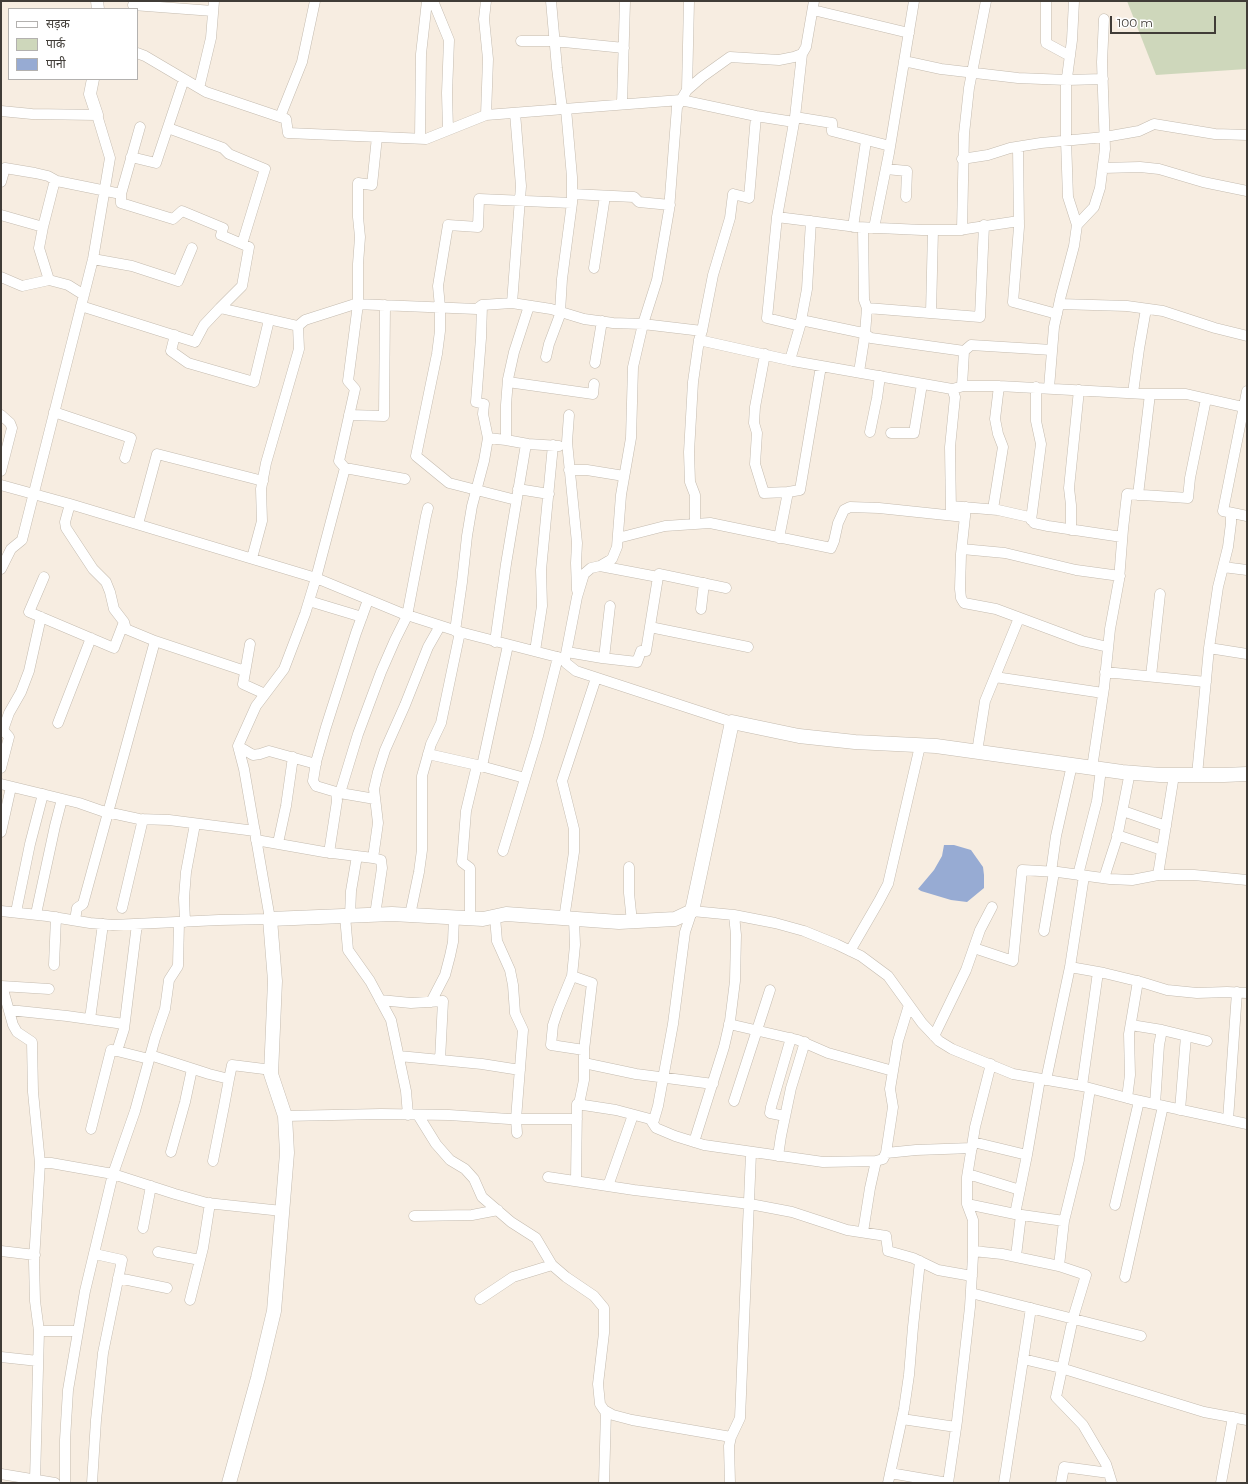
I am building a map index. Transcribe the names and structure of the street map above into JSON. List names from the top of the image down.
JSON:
{
  "legend": ["सड़क", "पार्क", "पानी"],
  "scale_bar": "100 m"
}
